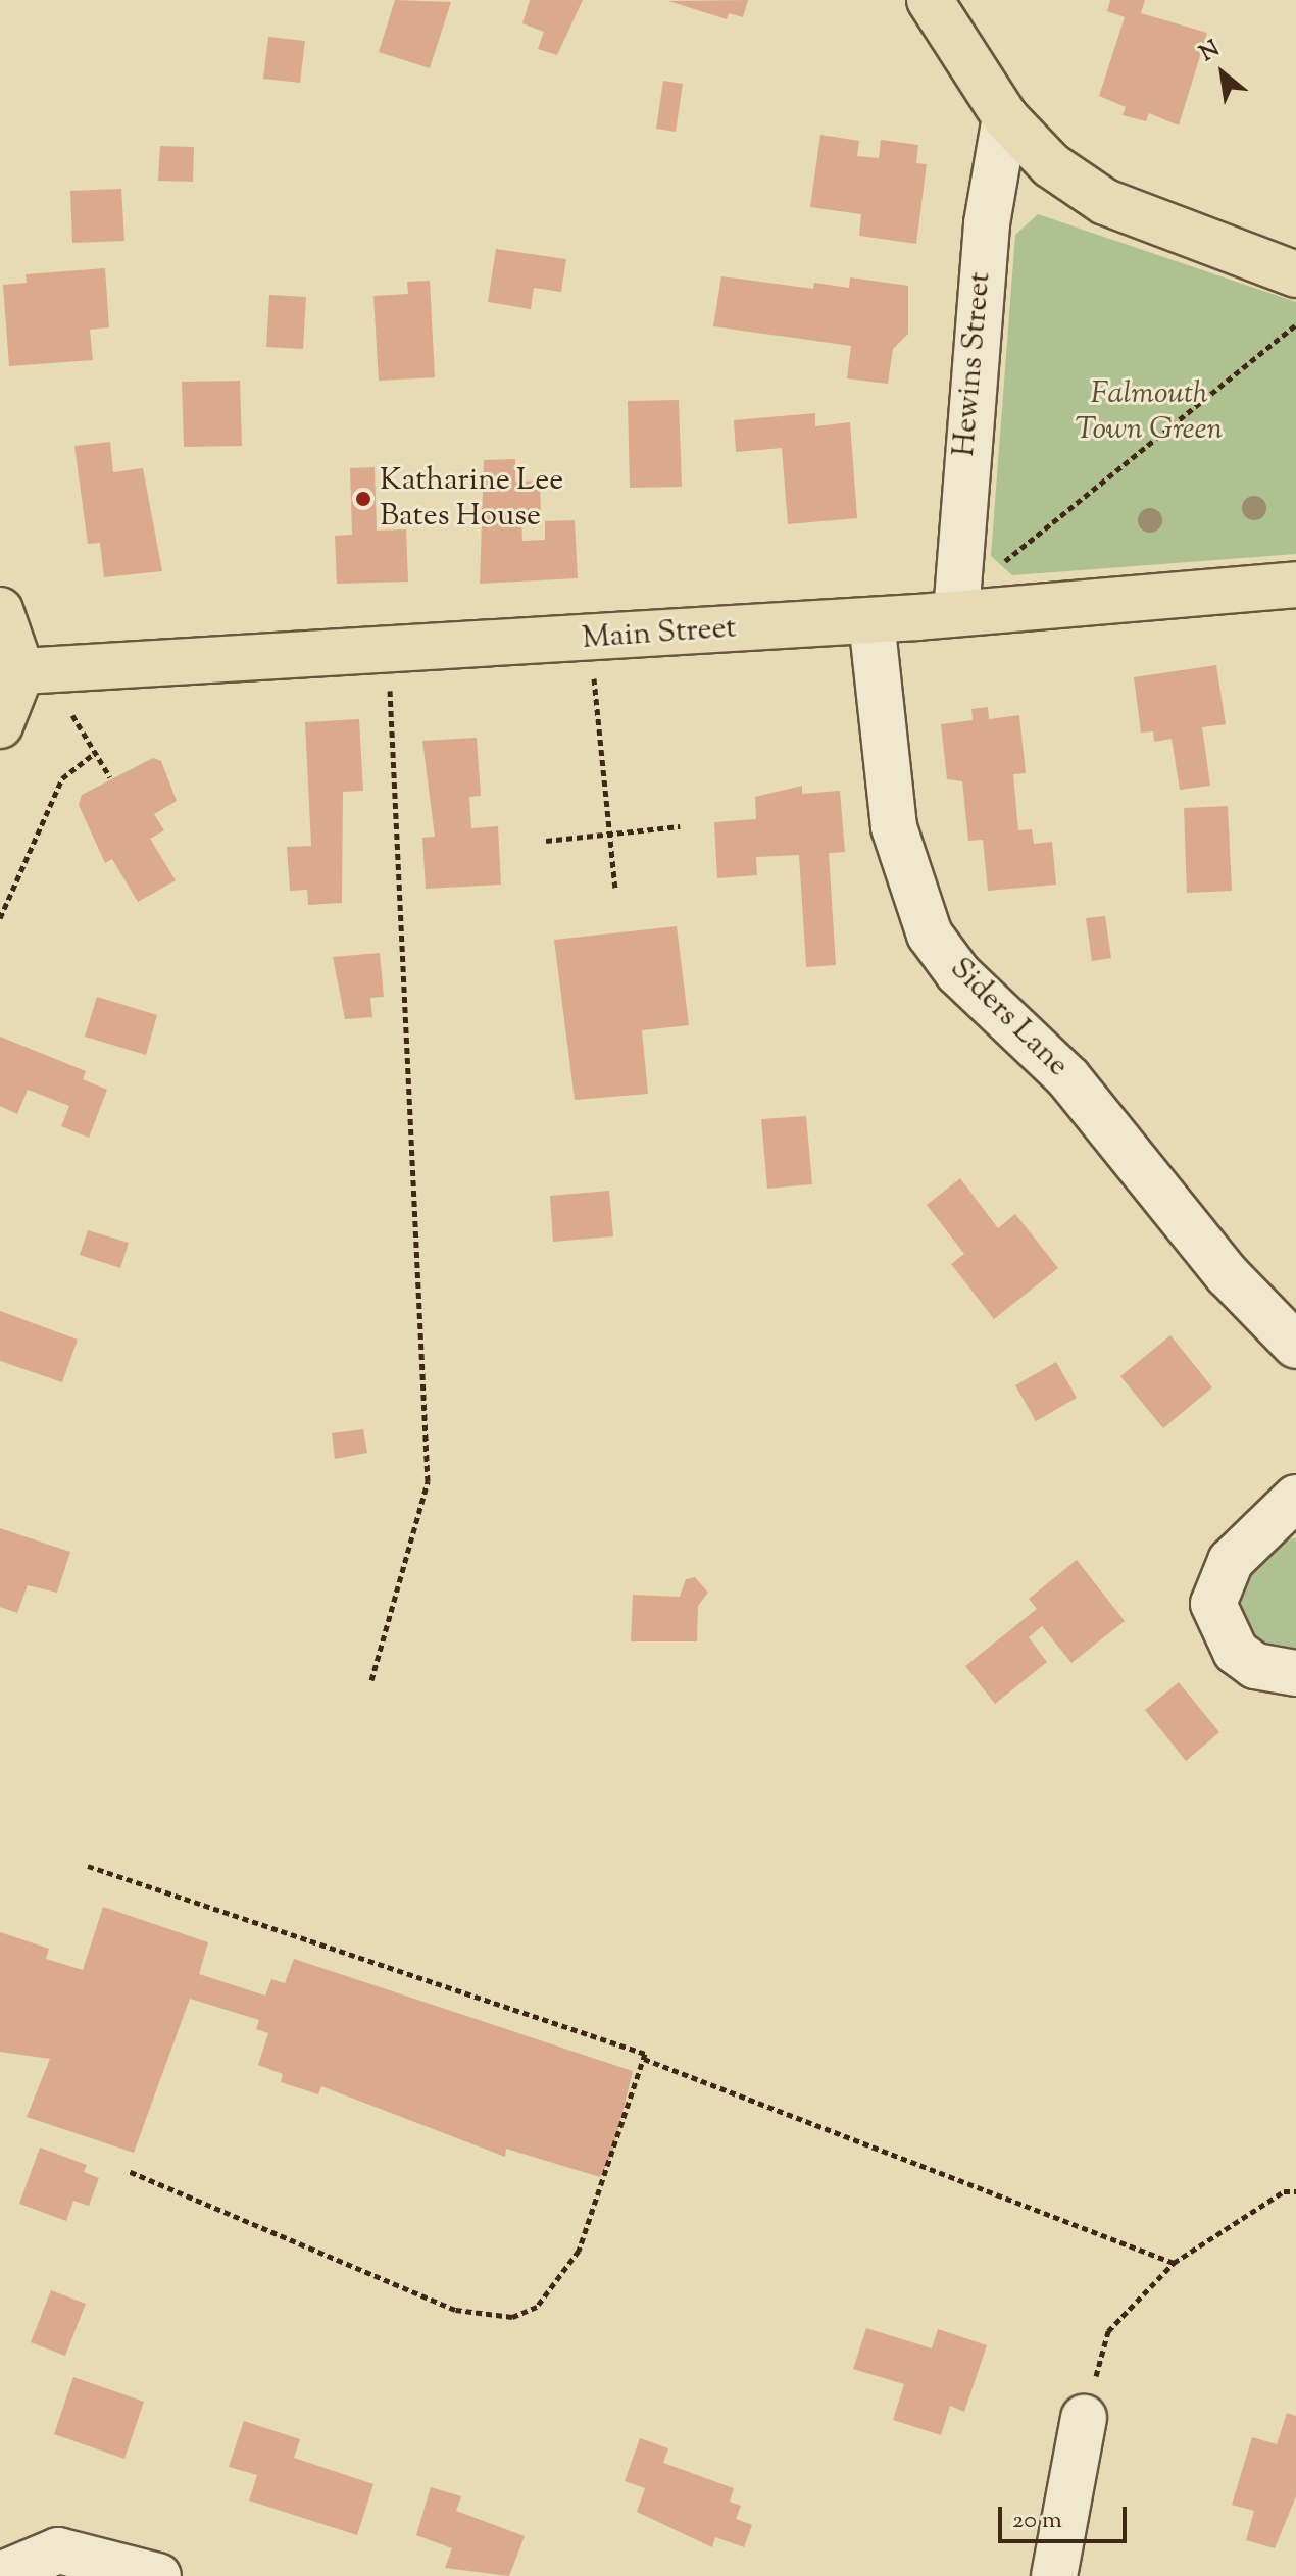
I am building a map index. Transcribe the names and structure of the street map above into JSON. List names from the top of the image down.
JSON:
{
  "streets": {
    "main road": ["Main Street"],
    "street": ["Hewins Street", "Siders Lane"]
  },
  "crossings": [
    ["Hewins Street", "Main Street"],
    ["Main Street", "Siders Lane"]
  ],
  "parks": ["Falmouth Town Green"],
  "places": ["Katharine Lee Bates House"],
  "scale_bar": "20 m",
  "north": "top left"
}
